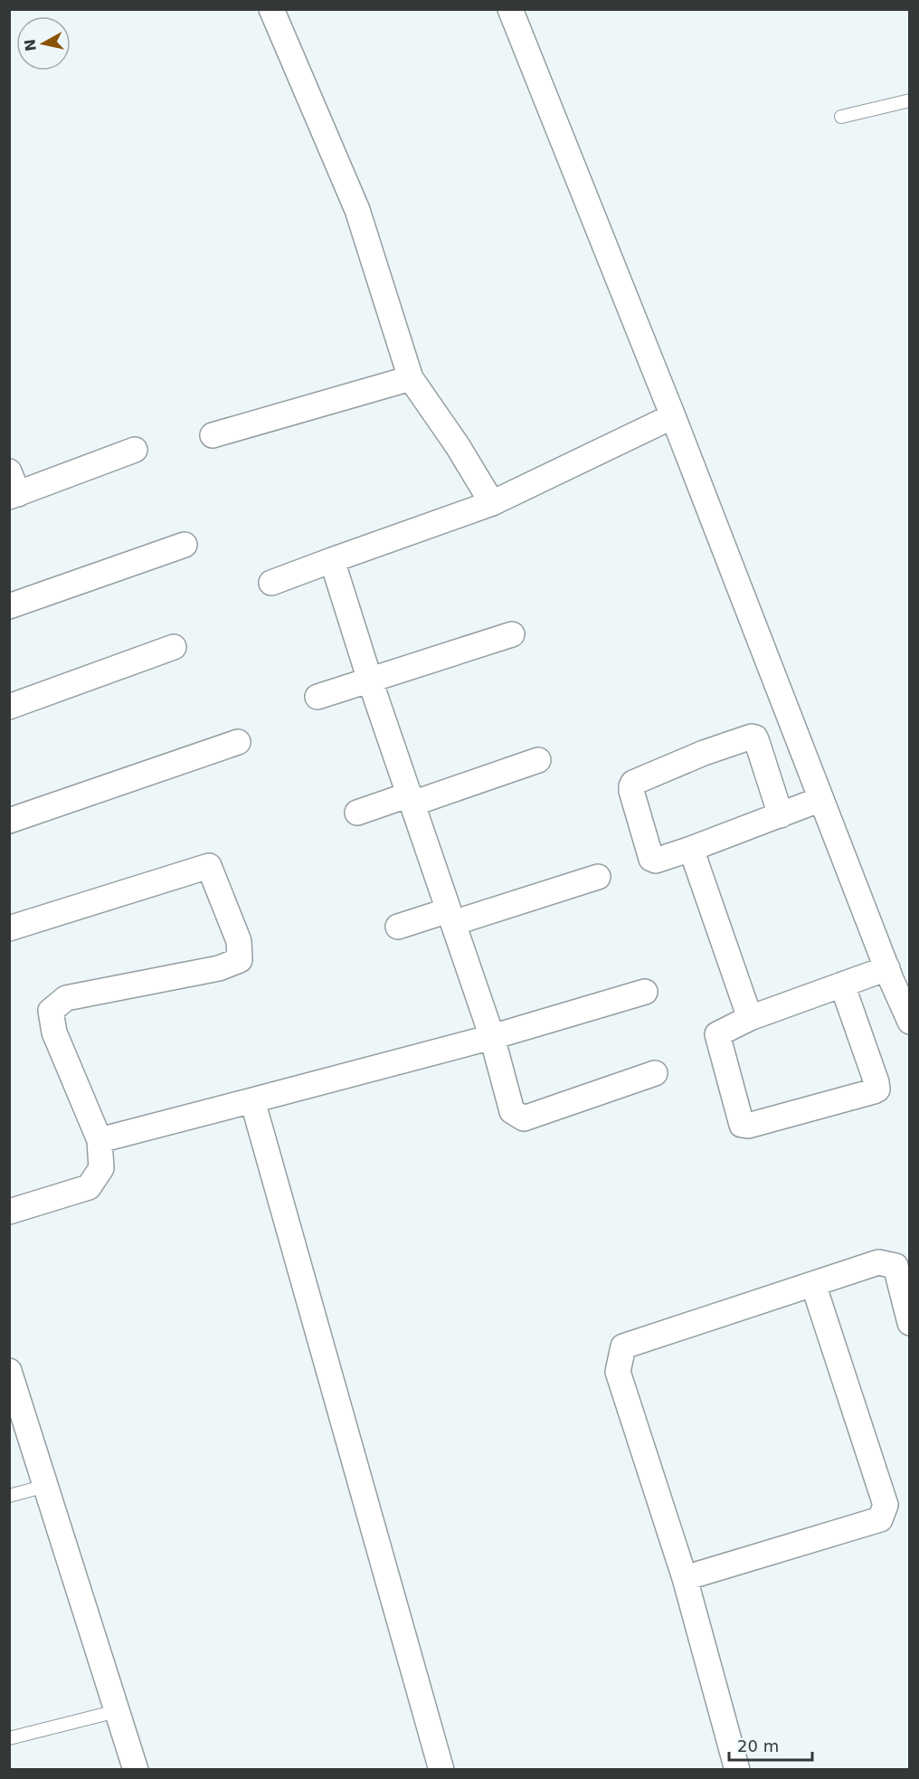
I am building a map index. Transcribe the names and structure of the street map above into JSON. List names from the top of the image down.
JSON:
{
  "scale_bar": "20 m",
  "north": "left"
}
